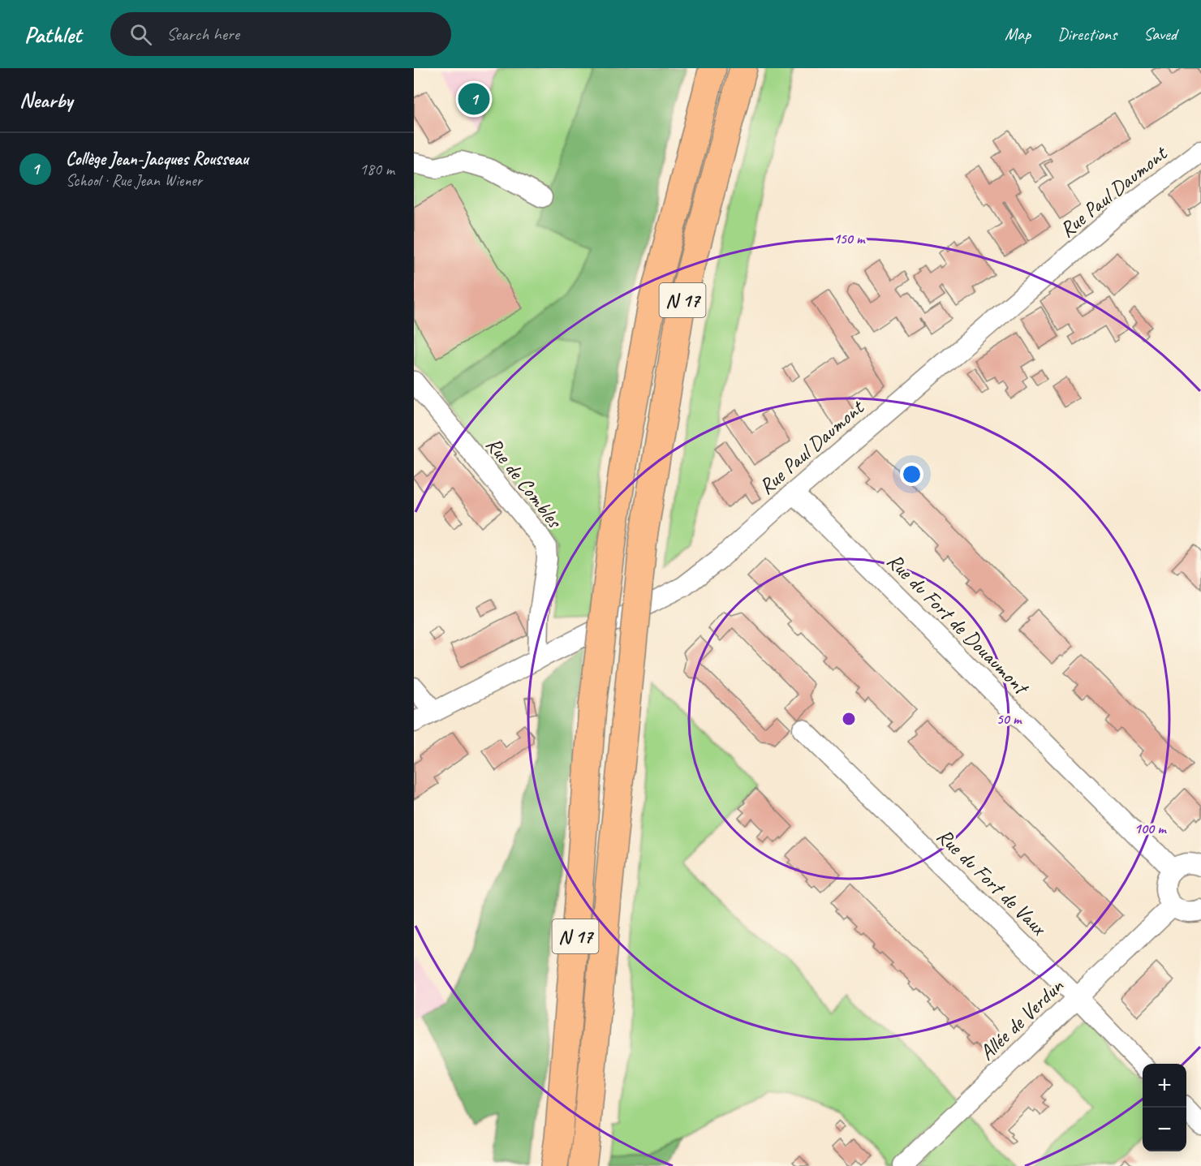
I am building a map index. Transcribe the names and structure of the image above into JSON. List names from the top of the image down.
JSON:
{
  "streets": {
    "highway": ["N 17"],
    "street": [
      "Rue Paul Daumont",
      "Rue de Combles",
      "Rue du Fort de Douaumont",
      "Rue du Fort de Vaux",
      "Allée de Verdun"
    ]
  },
  "crossings": [
    ["Rue Paul Daumont", "Rue de Combles"],
    ["Rue Paul Daumont", "Rue du Fort de Douaumont"],
    ["Rue du Fort de Vaux", "Allée de Verdun"]
  ],
  "page": {
    "header": "Pathlet",
    "search": "Search here",
    "nav": ["Map", "Directions", "Saved"],
    "heading": "Nearby",
    "pins": "1",
    "list": [
      {
        "mark": "1",
        "name": "Collège Jean-Jacques Rousseau",
        "note": "School · Rue Jean Wiener",
        "value": "180 m"
      }
    ],
    "map_buttons": ["+", "−"]
  },
  "rings": ["150 m", "50 m", "100 m"]
}
